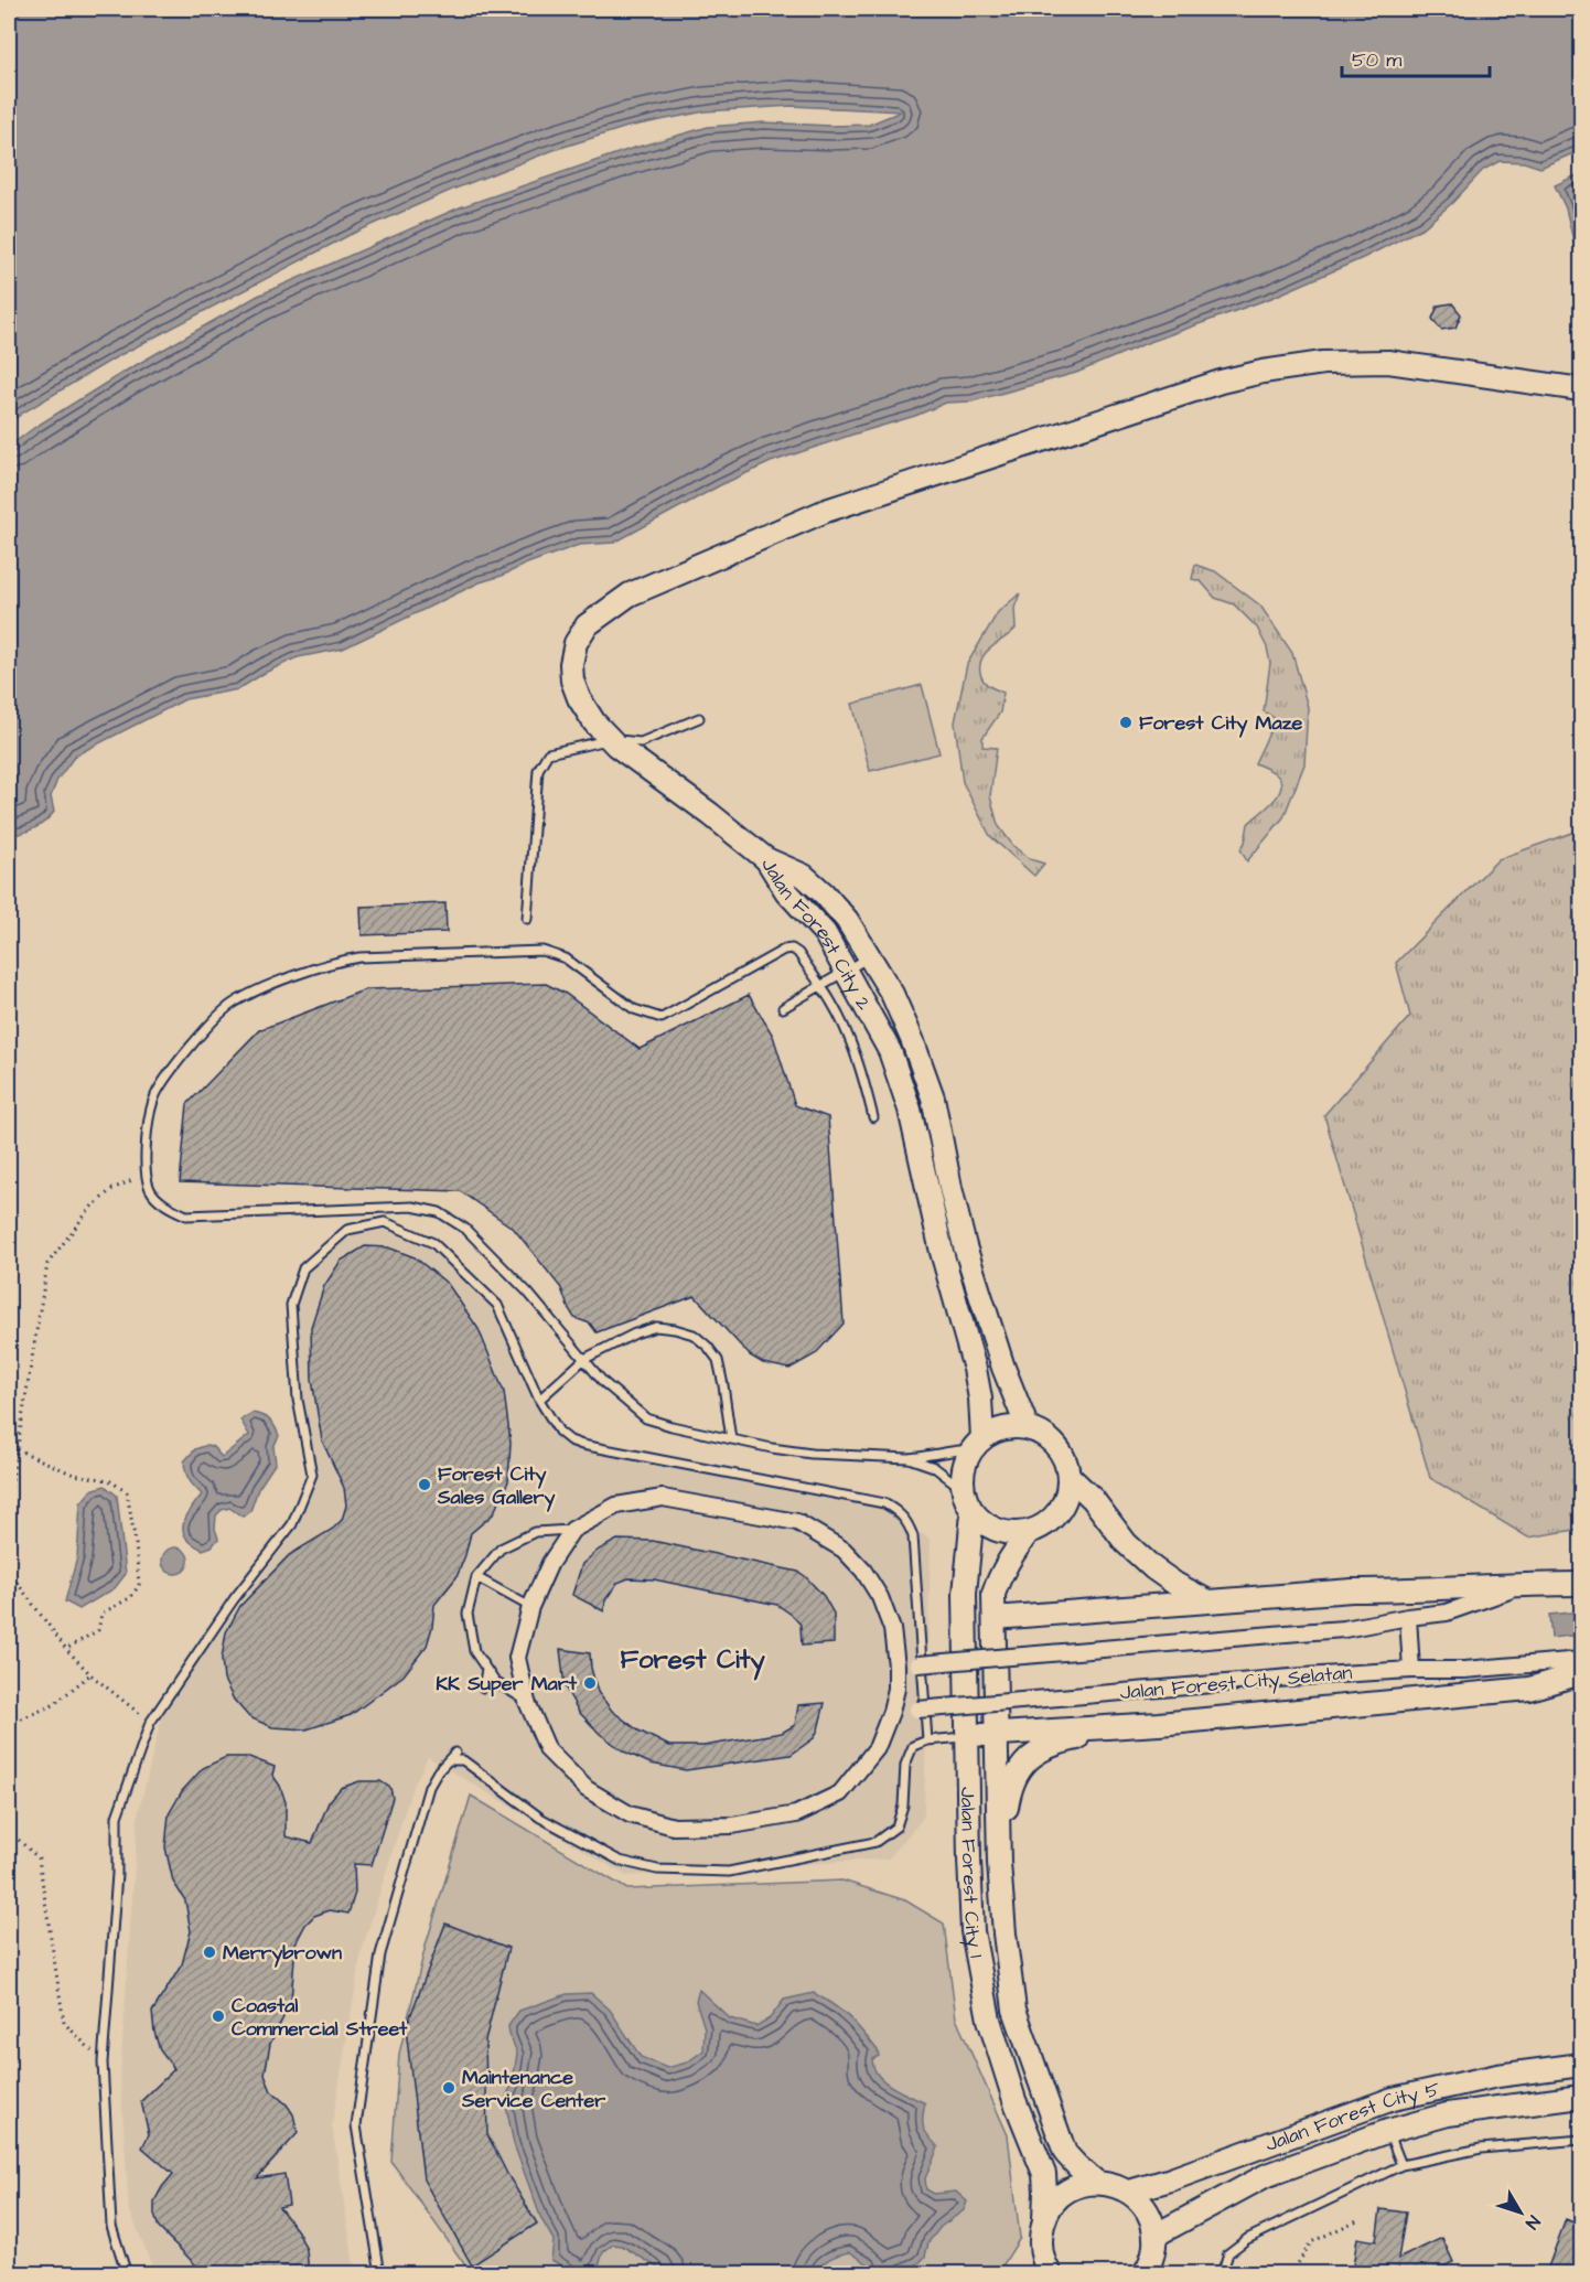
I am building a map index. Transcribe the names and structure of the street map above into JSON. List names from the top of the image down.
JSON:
{
  "streets": {
    "street": [
      "Jalan Forest City 2",
      "Jalan Forest City Selatan",
      "Jalan Forest City 1",
      "Jalan Forest City 5"
    ]
  },
  "crossings": [
    ["Jalan Forest City 2", "Jalan Forest City 1"]
  ],
  "districts": ["Forest City"],
  "places": [
    "Forest City Maze",
    "Forest City Sales Gallery",
    "KK Super Mart",
    "Merrybrown",
    "Coastal Commercial Street",
    "Maintenance Service Center"
  ],
  "scale_bar": "50 m",
  "north": "bottom right"
}
